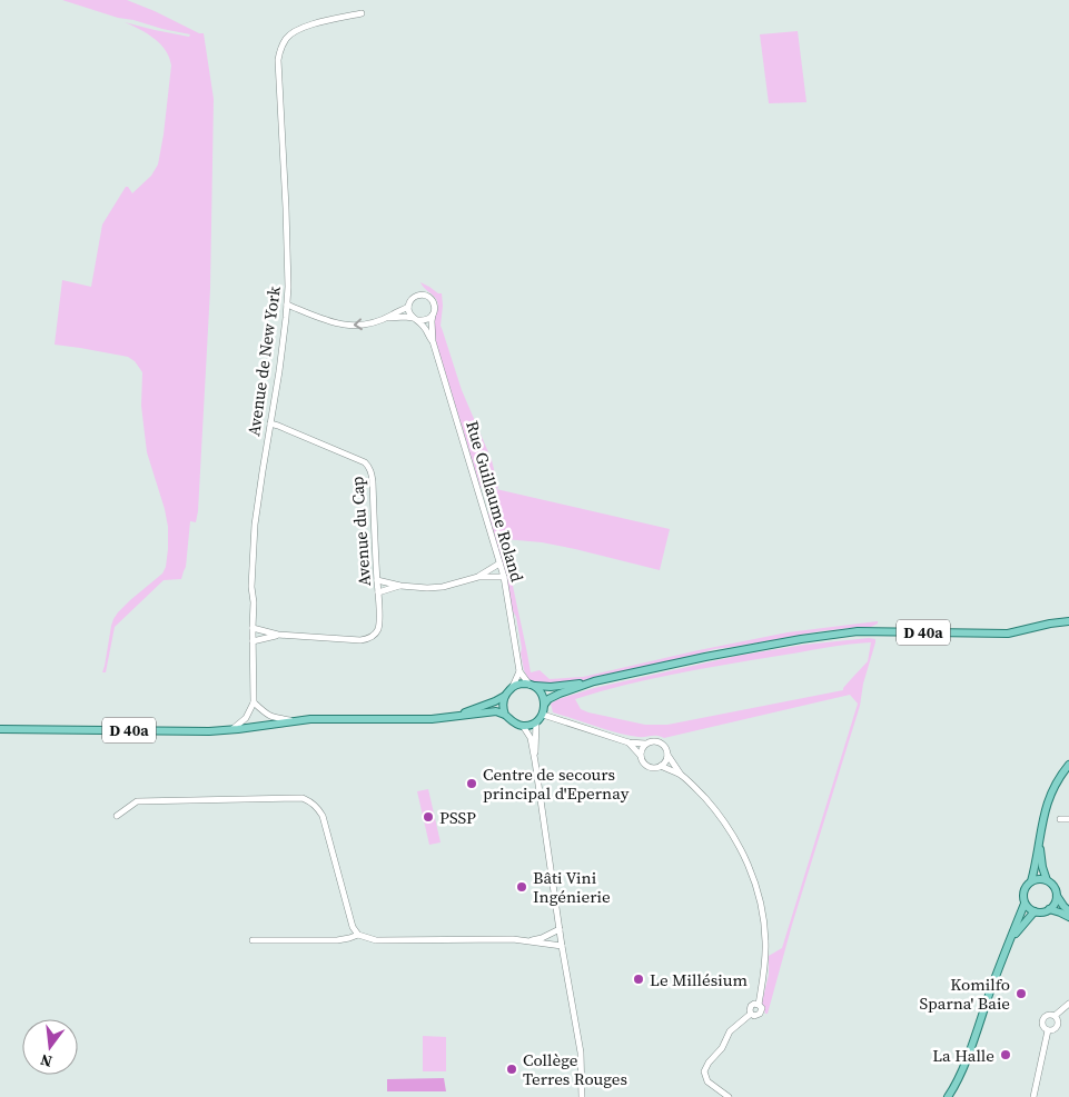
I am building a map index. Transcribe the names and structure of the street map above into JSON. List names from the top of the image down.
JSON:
{
  "streets": {
    "main road": ["D 40a"],
    "street": ["Avenue de New York", "Rue Guillaume Roland", "Avenue du Cap"]
  },
  "crossings": [
    ["Avenue de New York", "Avenue du Cap"]
  ],
  "places": [
    "Centre de secours principal d'Epernay",
    "PSSP",
    "Bâti Vini Ingénierie",
    "Le Millésium",
    "Komilfo Sparna' Baie",
    "La Halle",
    "Collège Terres Rouges"
  ],
  "north": "bottom"
}
